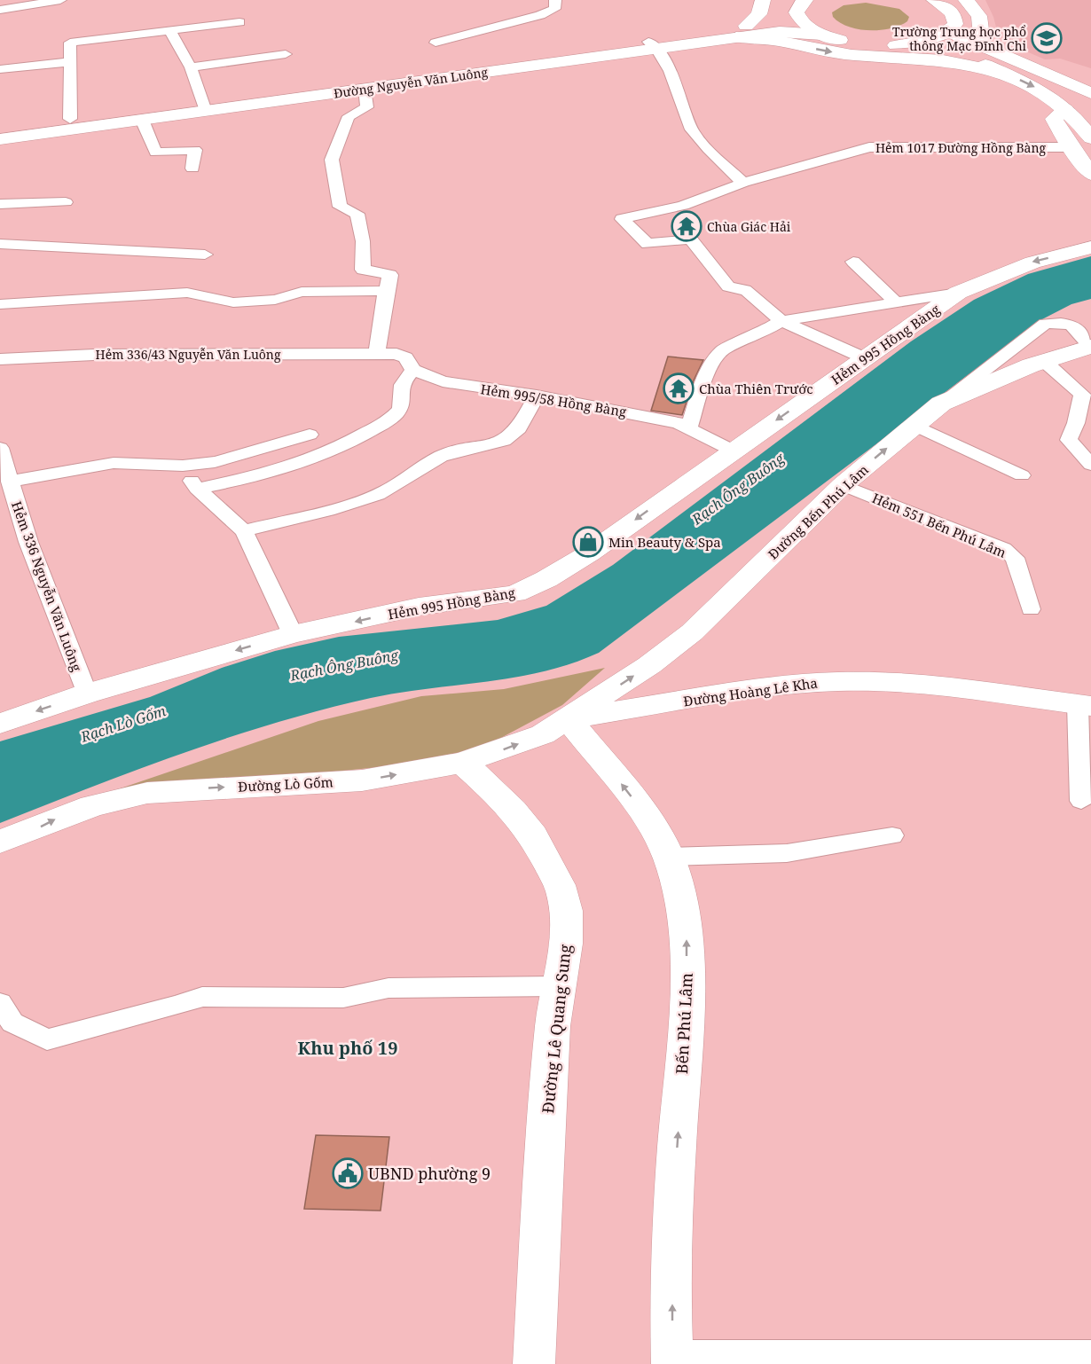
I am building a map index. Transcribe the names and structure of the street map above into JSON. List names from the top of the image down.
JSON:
{
  "streets": {
    "street": [
      "Đường Nguyễn Văn Luông",
      "Hẻm 1017 Đường Hồng Bàng",
      "Hẻm 995 Hồng Bàng",
      "Hẻm 336/43 Nguyễn Văn Luông",
      "Hẻm 995/58 Hồng Bàng",
      "Đường Bến Phú Lâm",
      "Hẻm 551 Bến Phú Lâm",
      "Hẻm 336 Nguyễn Văn Luông",
      "Đường Hoàng Lê Kha",
      "Đường Lò Gốm",
      "Bến Phú Lâm",
      "Đường Lê Quang Sung"
    ]
  },
  "crossings": [
    ["Hẻm 1017 Đường Hồng Bàng", "Hẻm 995 Hồng Bàng"],
    ["Hẻm 995 Hồng Bàng", "Hẻm 995/58 Hồng Bàng"],
    ["Hẻm 995 Hồng Bàng", "Hẻm 336 Nguyễn Văn Luông"],
    ["Hẻm 336/43 Nguyễn Văn Luông", "Hẻm 995/58 Hồng Bàng"],
    ["Đường Bến Phú Lâm", "Hẻm 551 Bến Phú Lâm"],
    ["Đường Bến Phú Lâm", "Đường Hoàng Lê Kha"],
    ["Đường Bến Phú Lâm", "Đường Lò Gốm"],
    ["Đường Bến Phú Lâm", "Bến Phú Lâm"],
    ["Đường Hoàng Lê Kha", "Đường Lò Gốm"],
    ["Đường Hoàng Lê Kha", "Bến Phú Lâm"],
    ["Đường Lò Gốm", "Bến Phú Lâm"],
    ["Đường Lò Gốm", "Đường Lê Quang Sung"]
  ],
  "one_way": ["Đường Bến Phú Lâm", "Bến Phú Lâm"],
  "districts": ["Khu phố 19"],
  "water": ["Rạch Ông Buông", "Rạch Lò Gốm"],
  "places": {
    "school or university": ["Trường Trung học phổ thông Mạc Đĩnh Chi"],
    "temple": ["Chùa Giác Hải", "Chùa Thiên Trước"],
    "shop": ["Min Beauty & Spa"],
    "public building": ["UBND phường 9"]
  }
}
